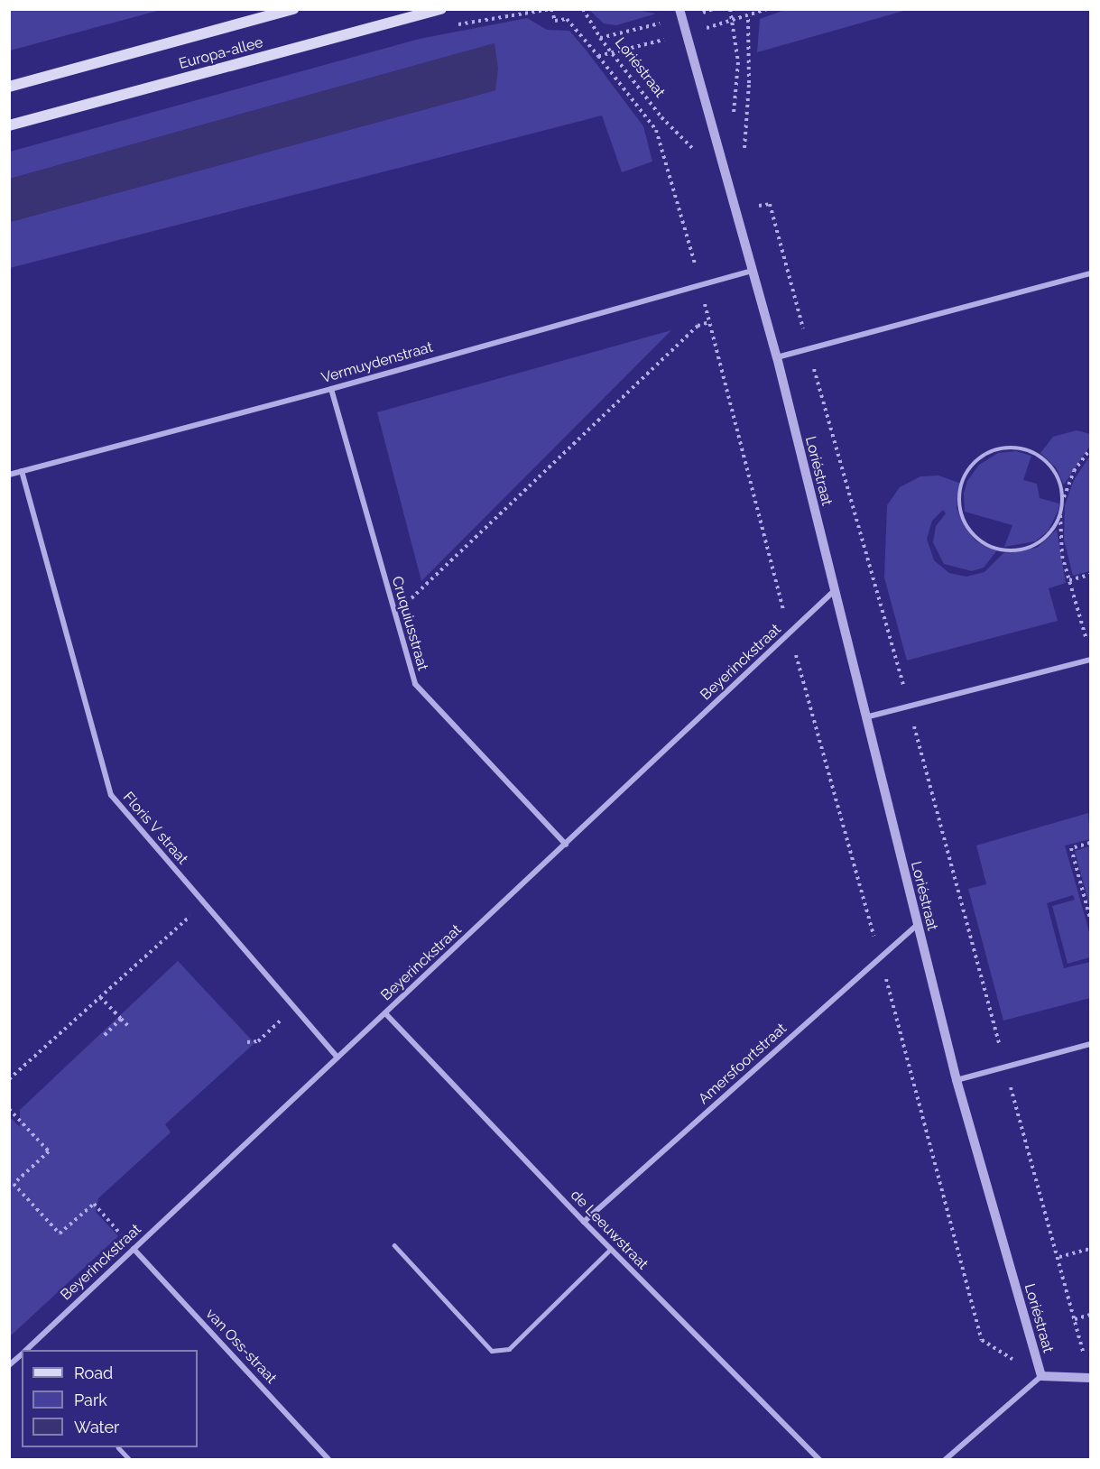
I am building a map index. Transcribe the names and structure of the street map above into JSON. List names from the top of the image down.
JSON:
{
  "streets": {
    "main road": ["Europa-allee"],
    "street": [
      "Loriéstraat",
      "Vermuydenstraat",
      "Cruquiusstraat",
      "Beyerinckstraat",
      "Floris V straat",
      "Amersfoortstraat",
      "de Leeuwstraat",
      "van Oss-straat"
    ]
  },
  "crossings": [
    ["Loriéstraat", "Vermuydenstraat"],
    ["Loriéstraat", "Beyerinckstraat"],
    ["Loriéstraat", "Amersfoortstraat"],
    ["Vermuydenstraat", "Cruquiusstraat"],
    ["Vermuydenstraat", "Floris V straat"],
    ["Cruquiusstraat", "Beyerinckstraat"],
    ["Beyerinckstraat", "Floris V straat"],
    ["Beyerinckstraat", "de Leeuwstraat"],
    ["Beyerinckstraat", "van Oss-straat"],
    ["Amersfoortstraat", "de Leeuwstraat"]
  ],
  "legend": ["Road", "Park", "Water"]
}
